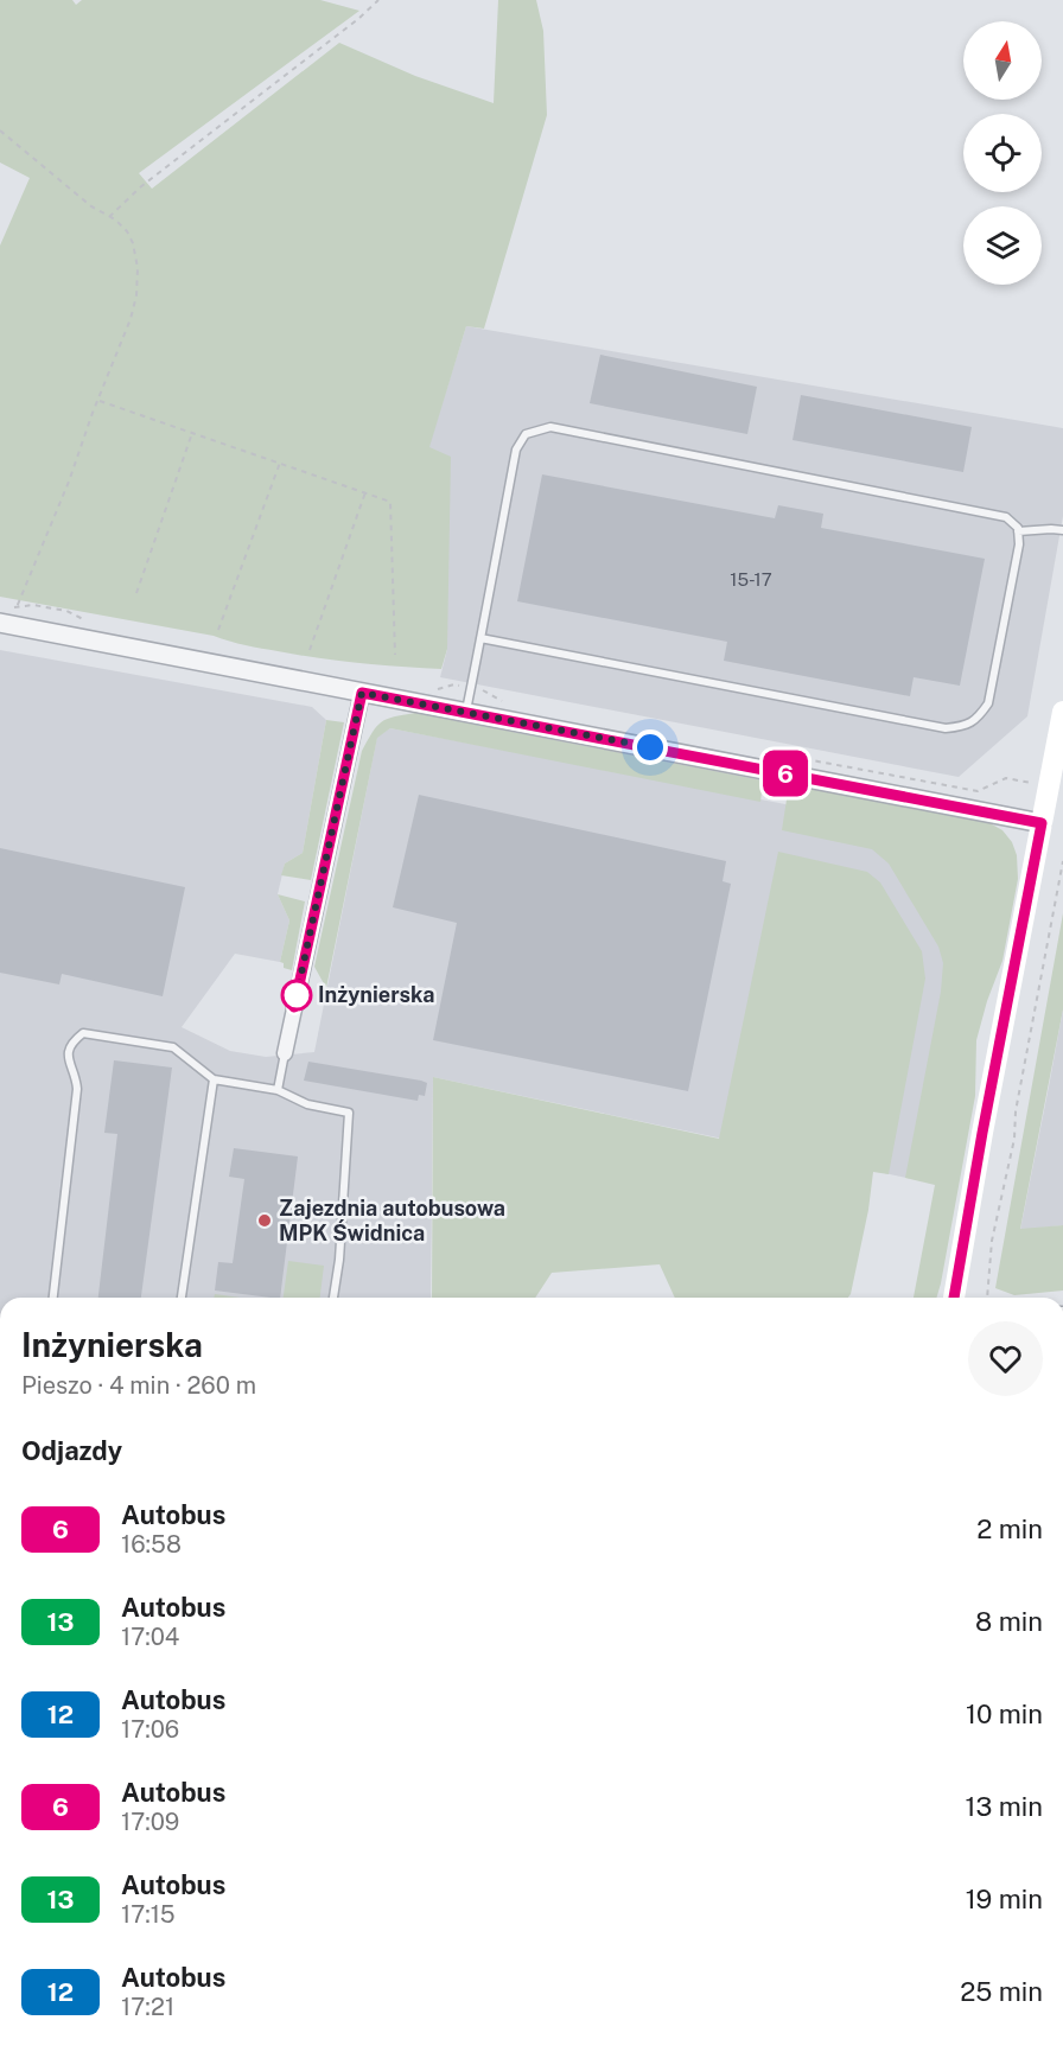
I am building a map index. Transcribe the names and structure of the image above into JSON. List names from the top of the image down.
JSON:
{
  "places": ["Inżynierska", "Zajezdnia autobusowa MPK Świdnica"],
  "lines": ["bus line 6"],
  "house_numbers": ["15-17"],
  "north": "top",
  "page": {
    "on_map": "6",
    "heading": [
      ["Inżynierska", "Pieszo · 4 min · 260 m"],
      "Odjazdy"
    ],
    "list": [
      {
        "mark": "6",
        "name": "Autobus",
        "note": "16:58",
        "value": "2 min"
      },
      {
        "mark": "13",
        "name": "Autobus",
        "note": "17:04",
        "value": "8 min"
      },
      {
        "mark": "12",
        "name": "Autobus",
        "note": "17:06",
        "value": "10 min"
      },
      {
        "mark": "6",
        "name": "Autobus",
        "note": "17:09",
        "value": "13 min"
      },
      {
        "mark": "13",
        "name": "Autobus",
        "note": "17:15",
        "value": "19 min"
      },
      {
        "mark": "12",
        "name": "Autobus",
        "note": "17:21",
        "value": "25 min"
      }
    ]
  }
}
